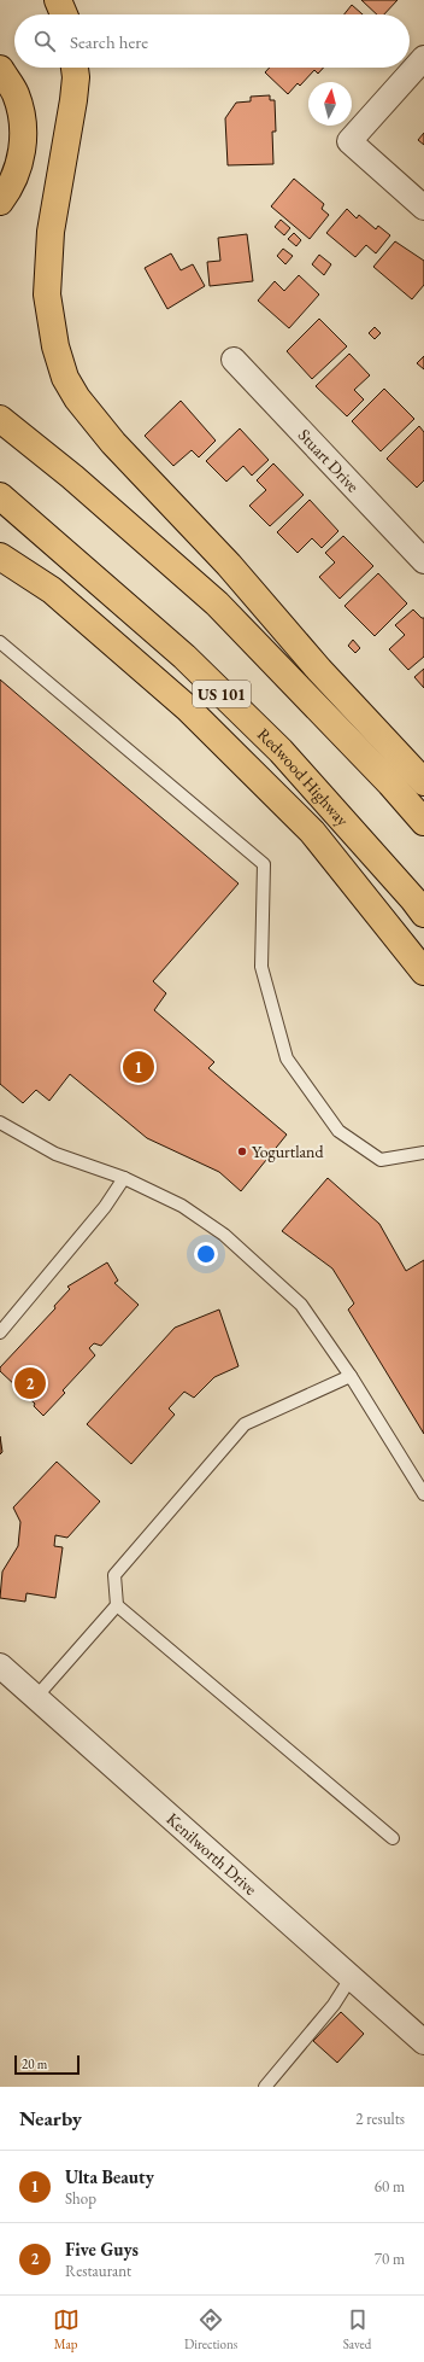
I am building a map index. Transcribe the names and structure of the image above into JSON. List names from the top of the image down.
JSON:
{
  "streets": {
    "highway": ["US 101", "Redwood Highway"],
    "street": ["Stuart Drive", "Kenilworth Drive"]
  },
  "places": ["Yogurtland"],
  "scale_bar": "20 m",
  "north": "top",
  "page": {
    "search": "Search here",
    "pins": ["1", "2"],
    "scale": "20 m",
    "heading": ["Nearby", "2 results"],
    "list": [
      {
        "mark": "1",
        "name": "Ulta Beauty",
        "note": "Shop",
        "value": "60 m"
      },
      {
        "mark": "2",
        "name": "Five Guys",
        "note": "Restaurant",
        "value": "70 m"
      }
    ],
    "nav": ["Map", "Directions", "Saved"]
  }
}
